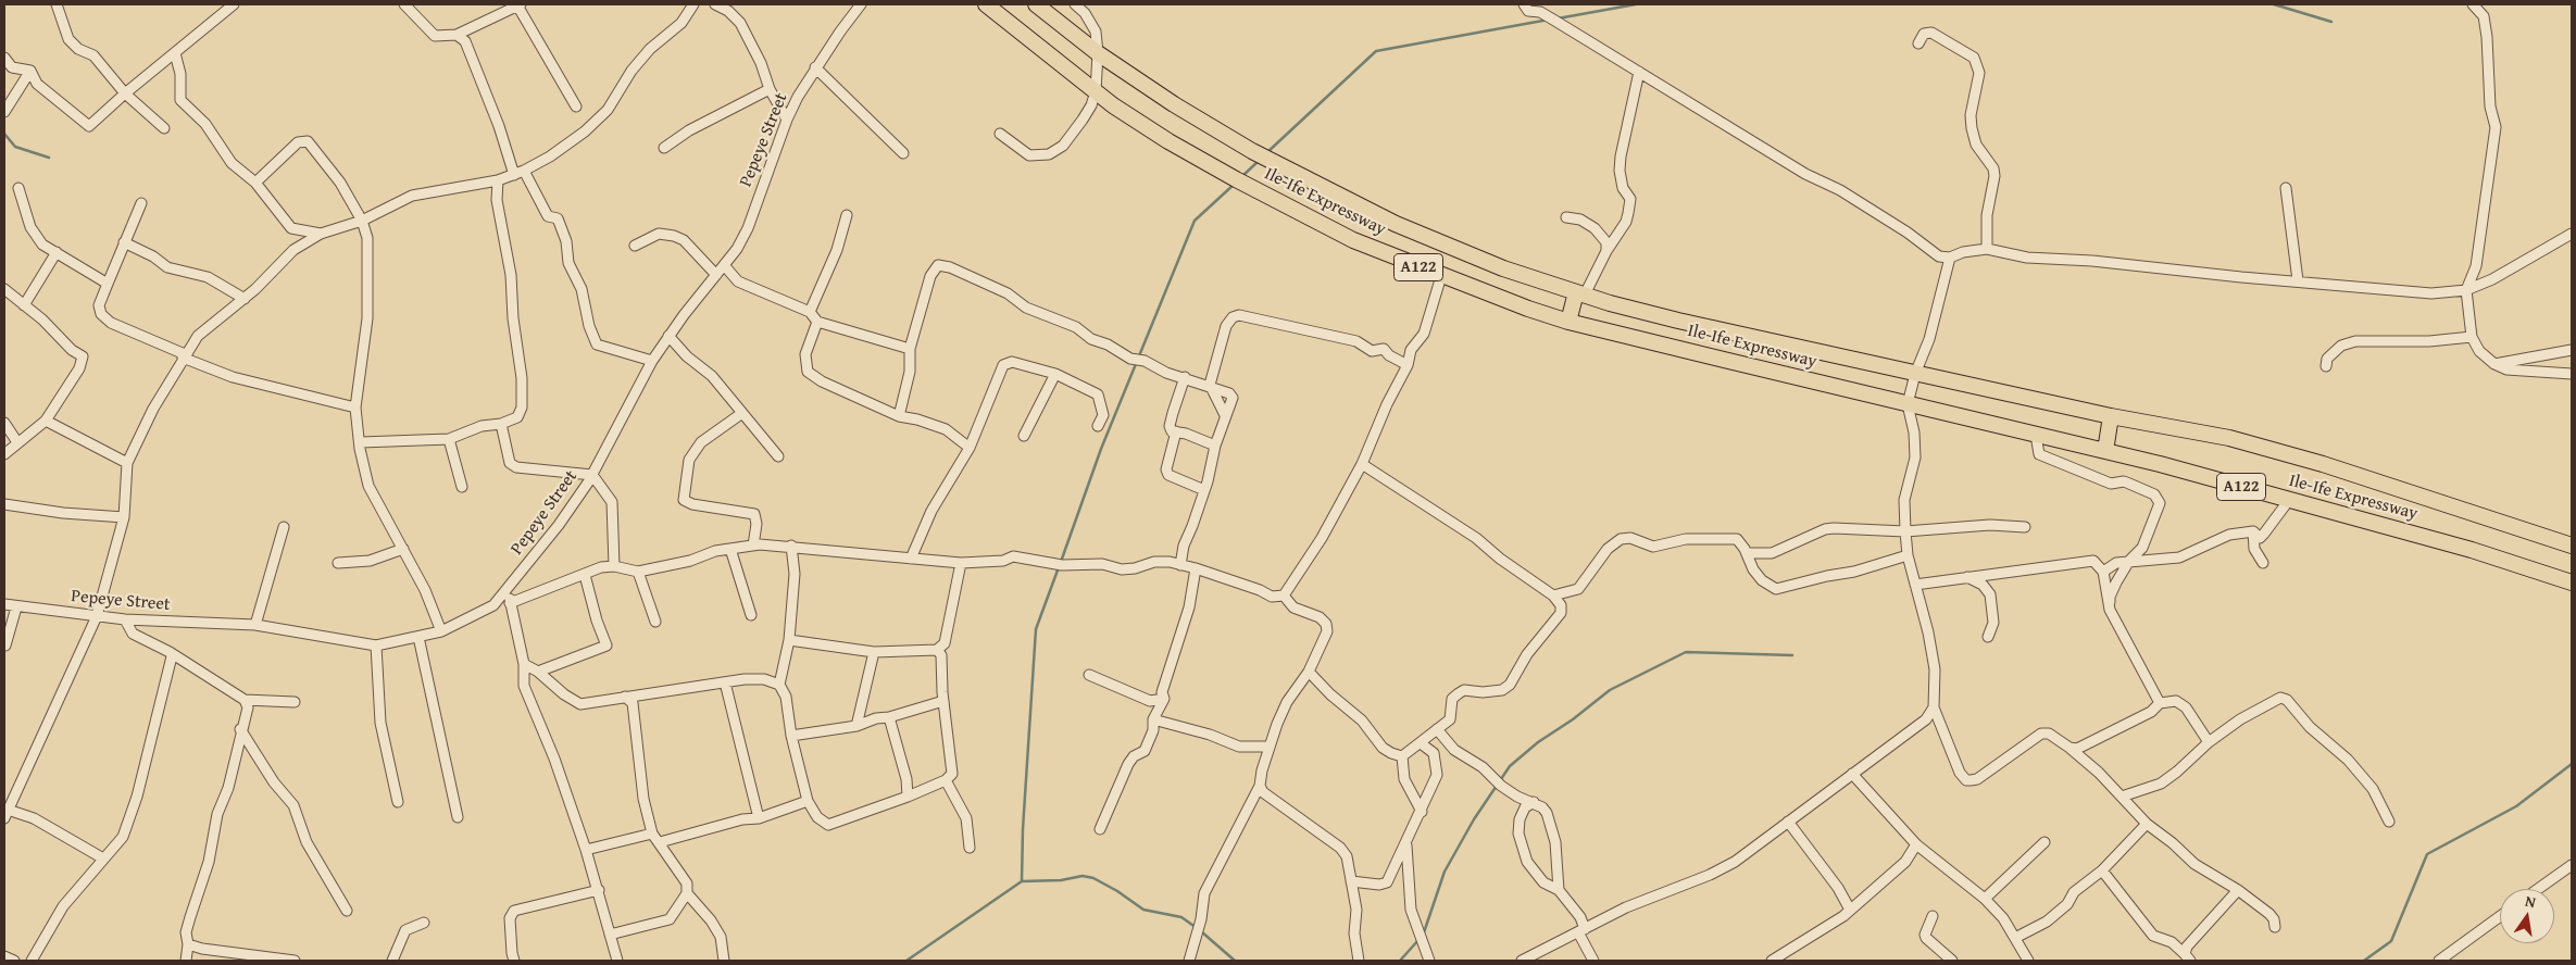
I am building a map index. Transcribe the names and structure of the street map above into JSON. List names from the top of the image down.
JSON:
{
  "streets": {
    "highway": ["Ile-Ife Expressway", "A122"],
    "street": ["Pepeye Street"]
  },
  "north": "top"
}
